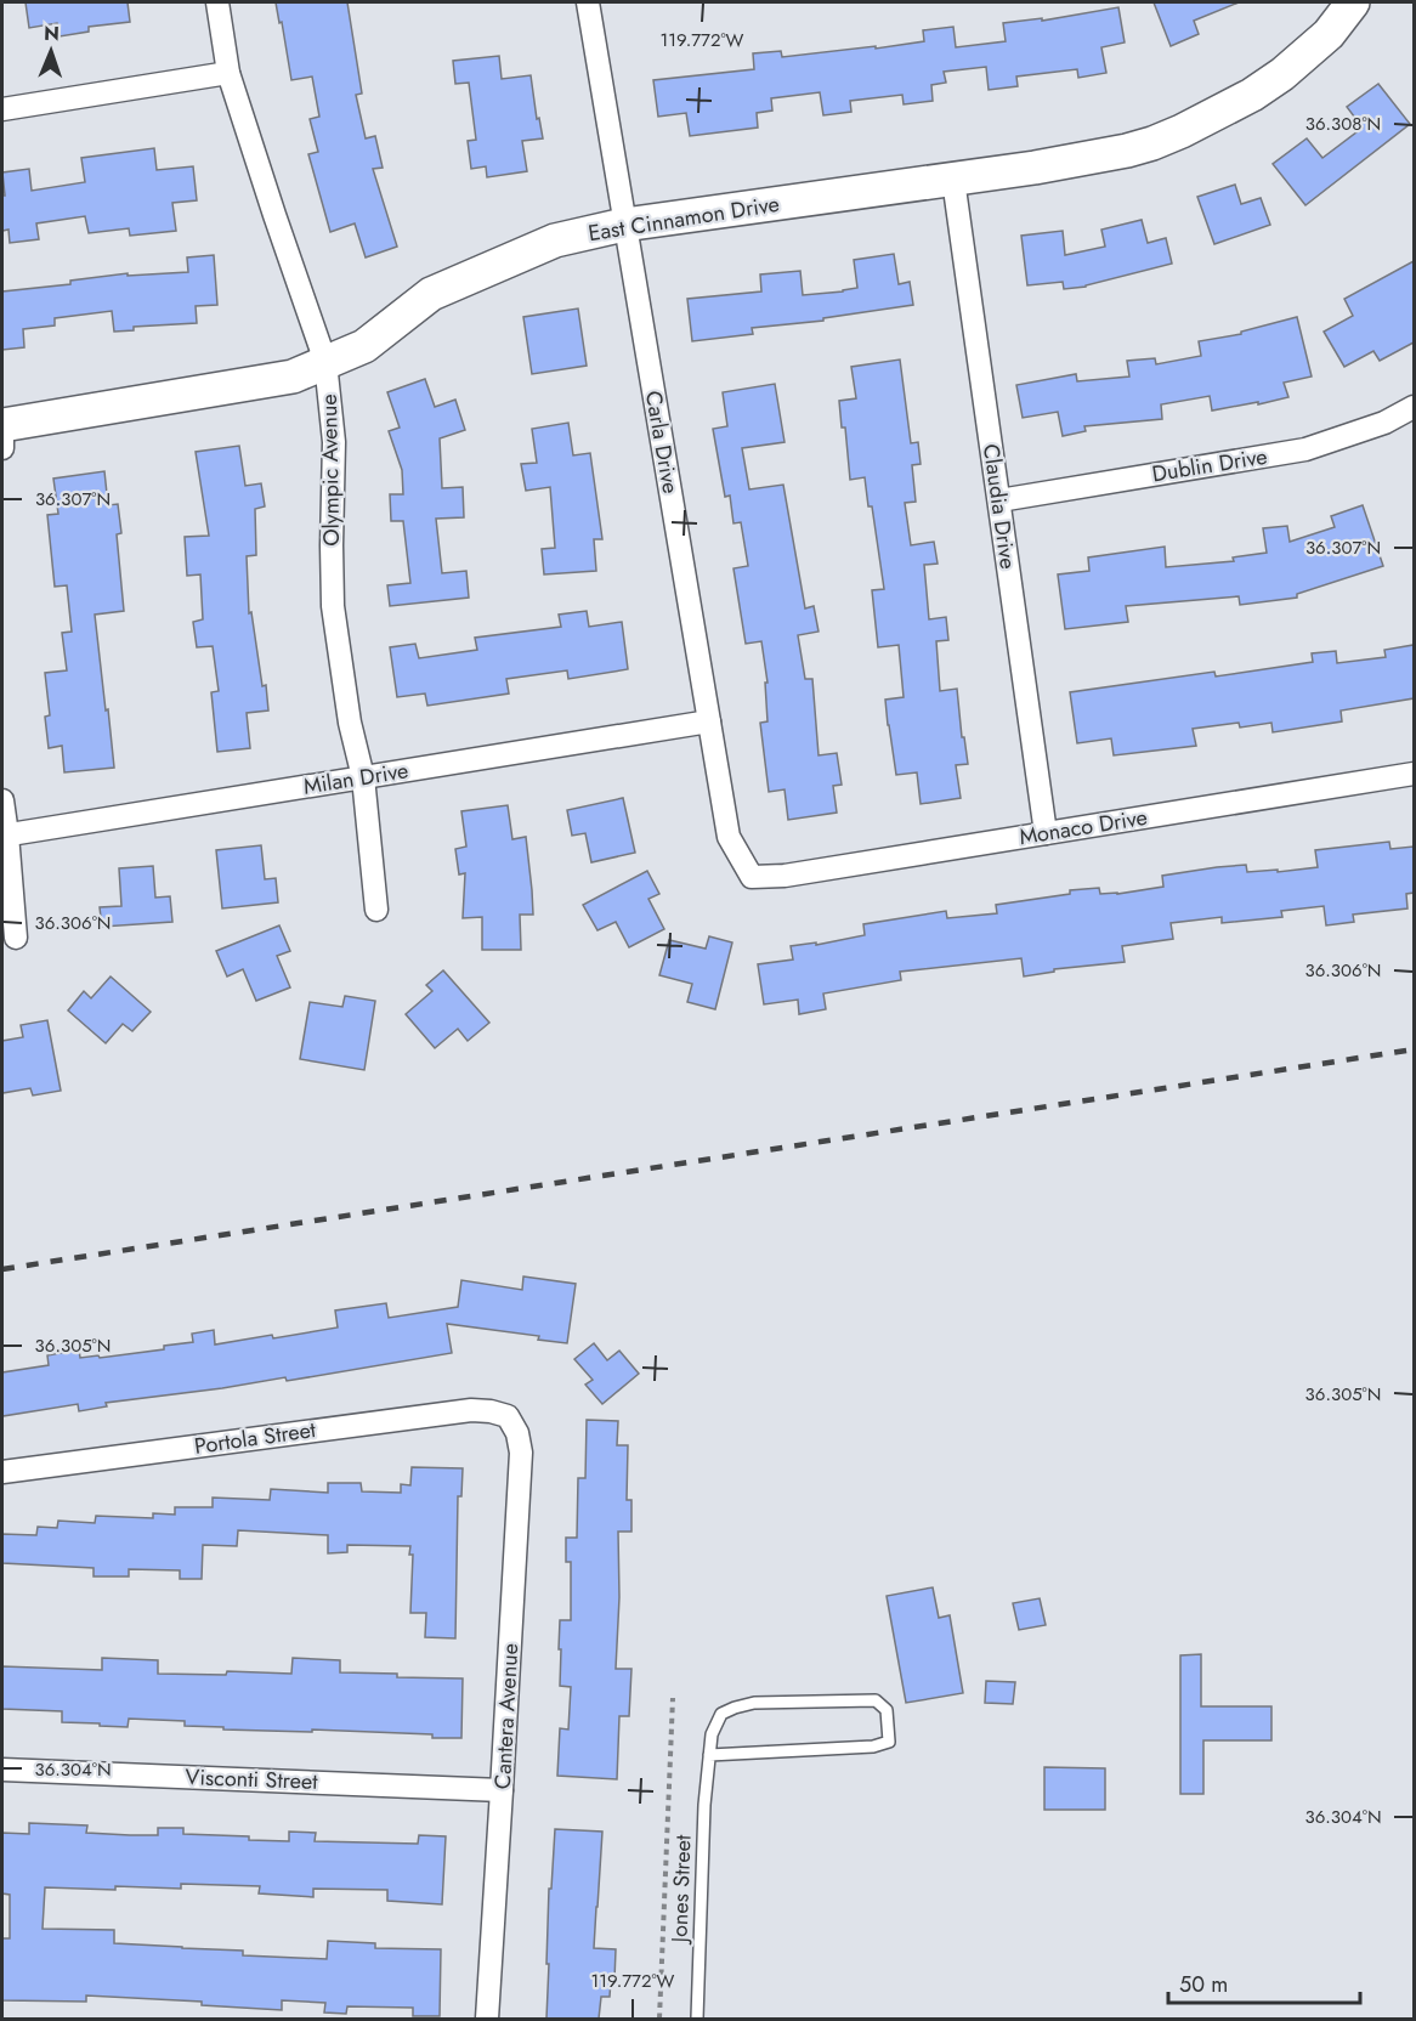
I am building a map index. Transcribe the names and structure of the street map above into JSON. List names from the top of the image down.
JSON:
{
  "streets": {
    "street": [
      "East Cinnamon Drive",
      "Carla Drive",
      "Dublin Drive",
      "Olympic Avenue",
      "Claudia Drive",
      "Milan Drive",
      "Monaco Drive",
      "Portola Street",
      "Cantera Avenue",
      "Visconti Street"
    ],
    "lane": ["Jones Street"]
  },
  "crossings": [
    ["East Cinnamon Drive", "Carla Drive"],
    ["East Cinnamon Drive", "Olympic Avenue"],
    ["East Cinnamon Drive", "Claudia Drive"],
    ["Carla Drive", "Milan Drive"],
    ["Carla Drive", "Monaco Drive"],
    ["Dublin Drive", "Claudia Drive"],
    ["Olympic Avenue", "Milan Drive"],
    ["Claudia Drive", "Monaco Drive"],
    ["Portola Street", "Cantera Avenue"],
    ["Cantera Avenue", "Visconti Street"]
  ],
  "scale_bar": "50 m",
  "north": "top",
  "coordinates": [
    "119.772°W",
    "36.308°N",
    "36.307°N",
    "36.306°N",
    "36.305°N",
    "36.304°N"
  ]
}
